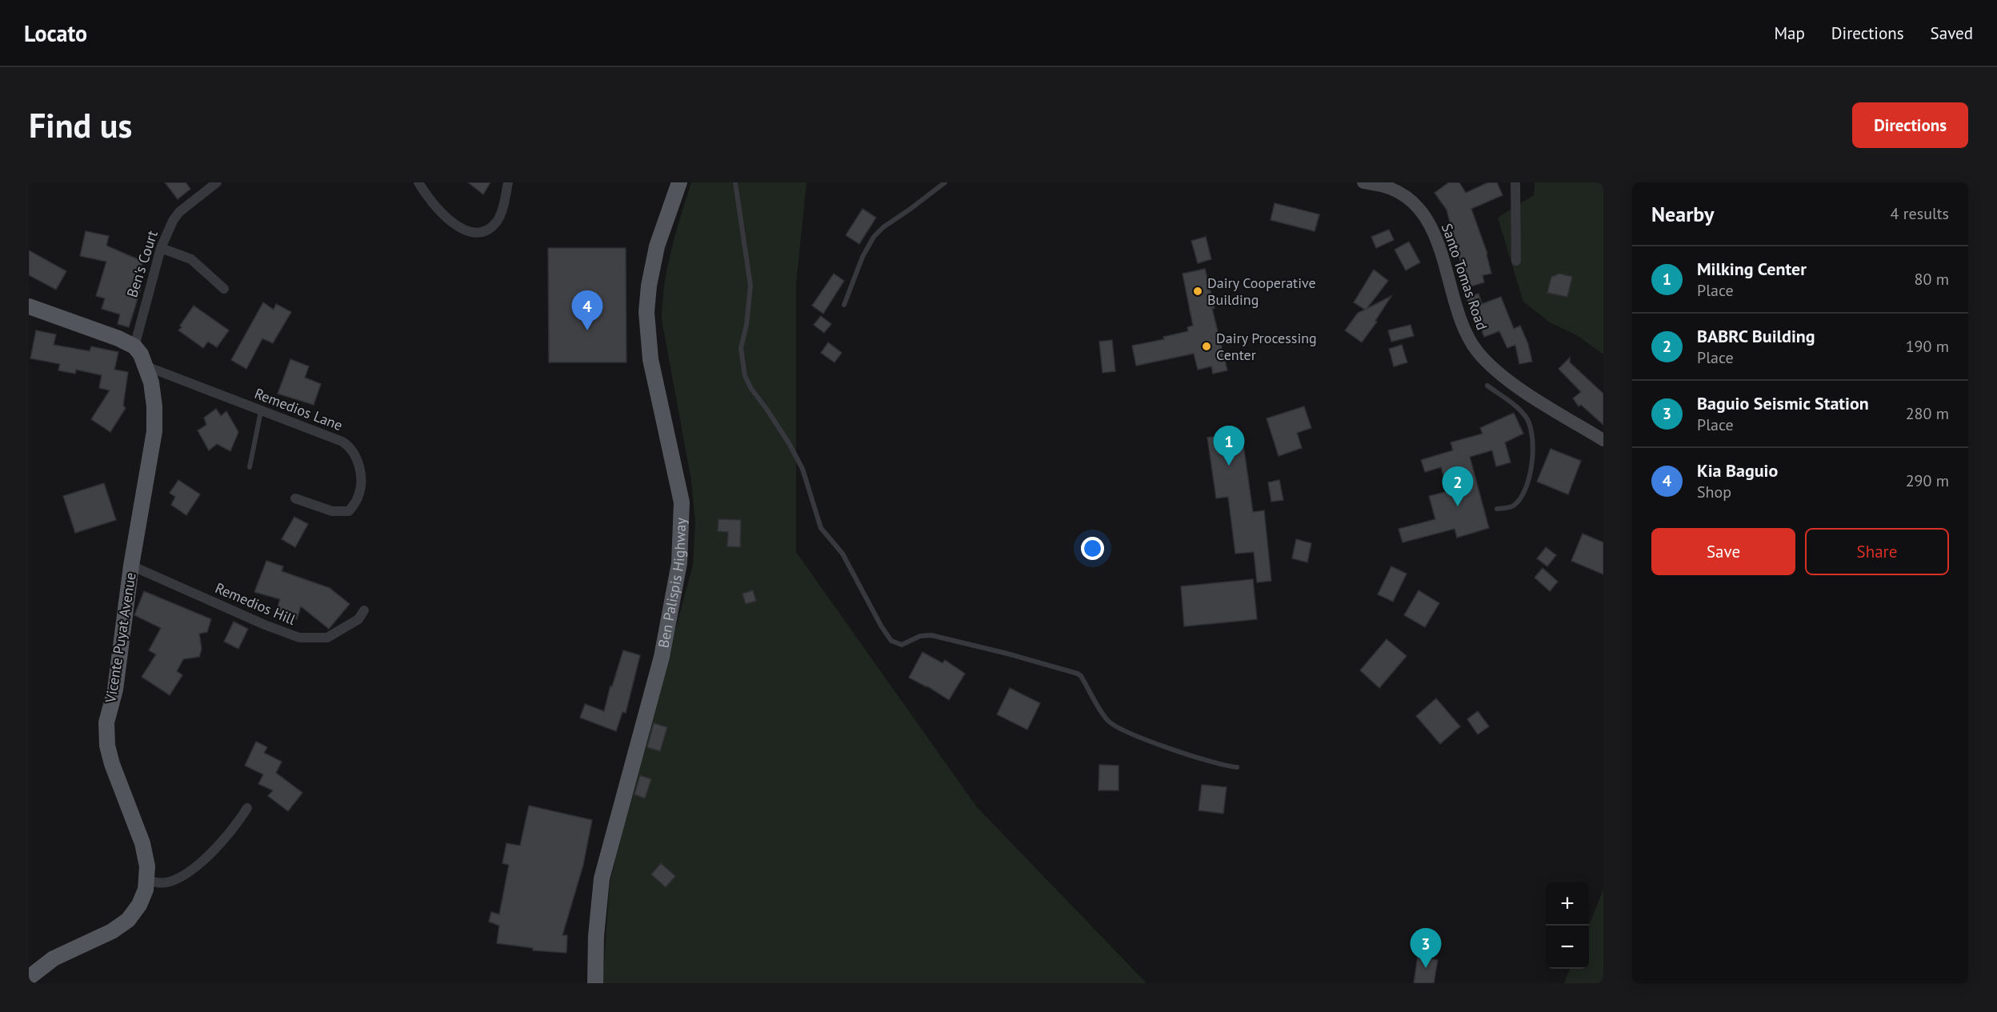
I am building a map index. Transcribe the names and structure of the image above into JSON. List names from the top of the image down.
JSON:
{
  "streets": {
    "main road": ["Ben Palispis Highway", "Vicente Puyat Avenue"],
    "street": [
      "Ben's Court",
      "Santo Tomas Road",
      "Remedios Lane",
      "Remedios Hill"
    ]
  },
  "crossings": [
    ["Ben's Court", "Vicente Puyat Avenue"],
    ["Remedios Lane", "Vicente Puyat Avenue"],
    ["Remedios Hill", "Vicente Puyat Avenue"]
  ],
  "places": ["Dairy Cooperative Building", "Dairy Processing Center"],
  "page": {
    "header": "Locato",
    "nav": ["Map", "Directions", "Saved"],
    "buttons": [
      "Directions",
      ["Save", "Share"]
    ],
    "title": "Find us",
    "heading": ["Nearby", "4 results"],
    "list": [
      {
        "mark": "1",
        "name": "Milking Center",
        "note": "Place",
        "value": "80 m"
      },
      {
        "mark": "2",
        "name": "BABRC Building",
        "note": "Place",
        "value": "190 m"
      },
      {
        "mark": "3",
        "name": "Baguio Seismic Station",
        "note": "Place",
        "value": "280 m"
      },
      {
        "mark": "4",
        "name": "Kia Baguio",
        "note": "Shop",
        "value": "290 m"
      }
    ],
    "pins": [
      "4",
      "1",
      "2",
      "3"
    ],
    "map_buttons": ["+", "−"]
  }
}
